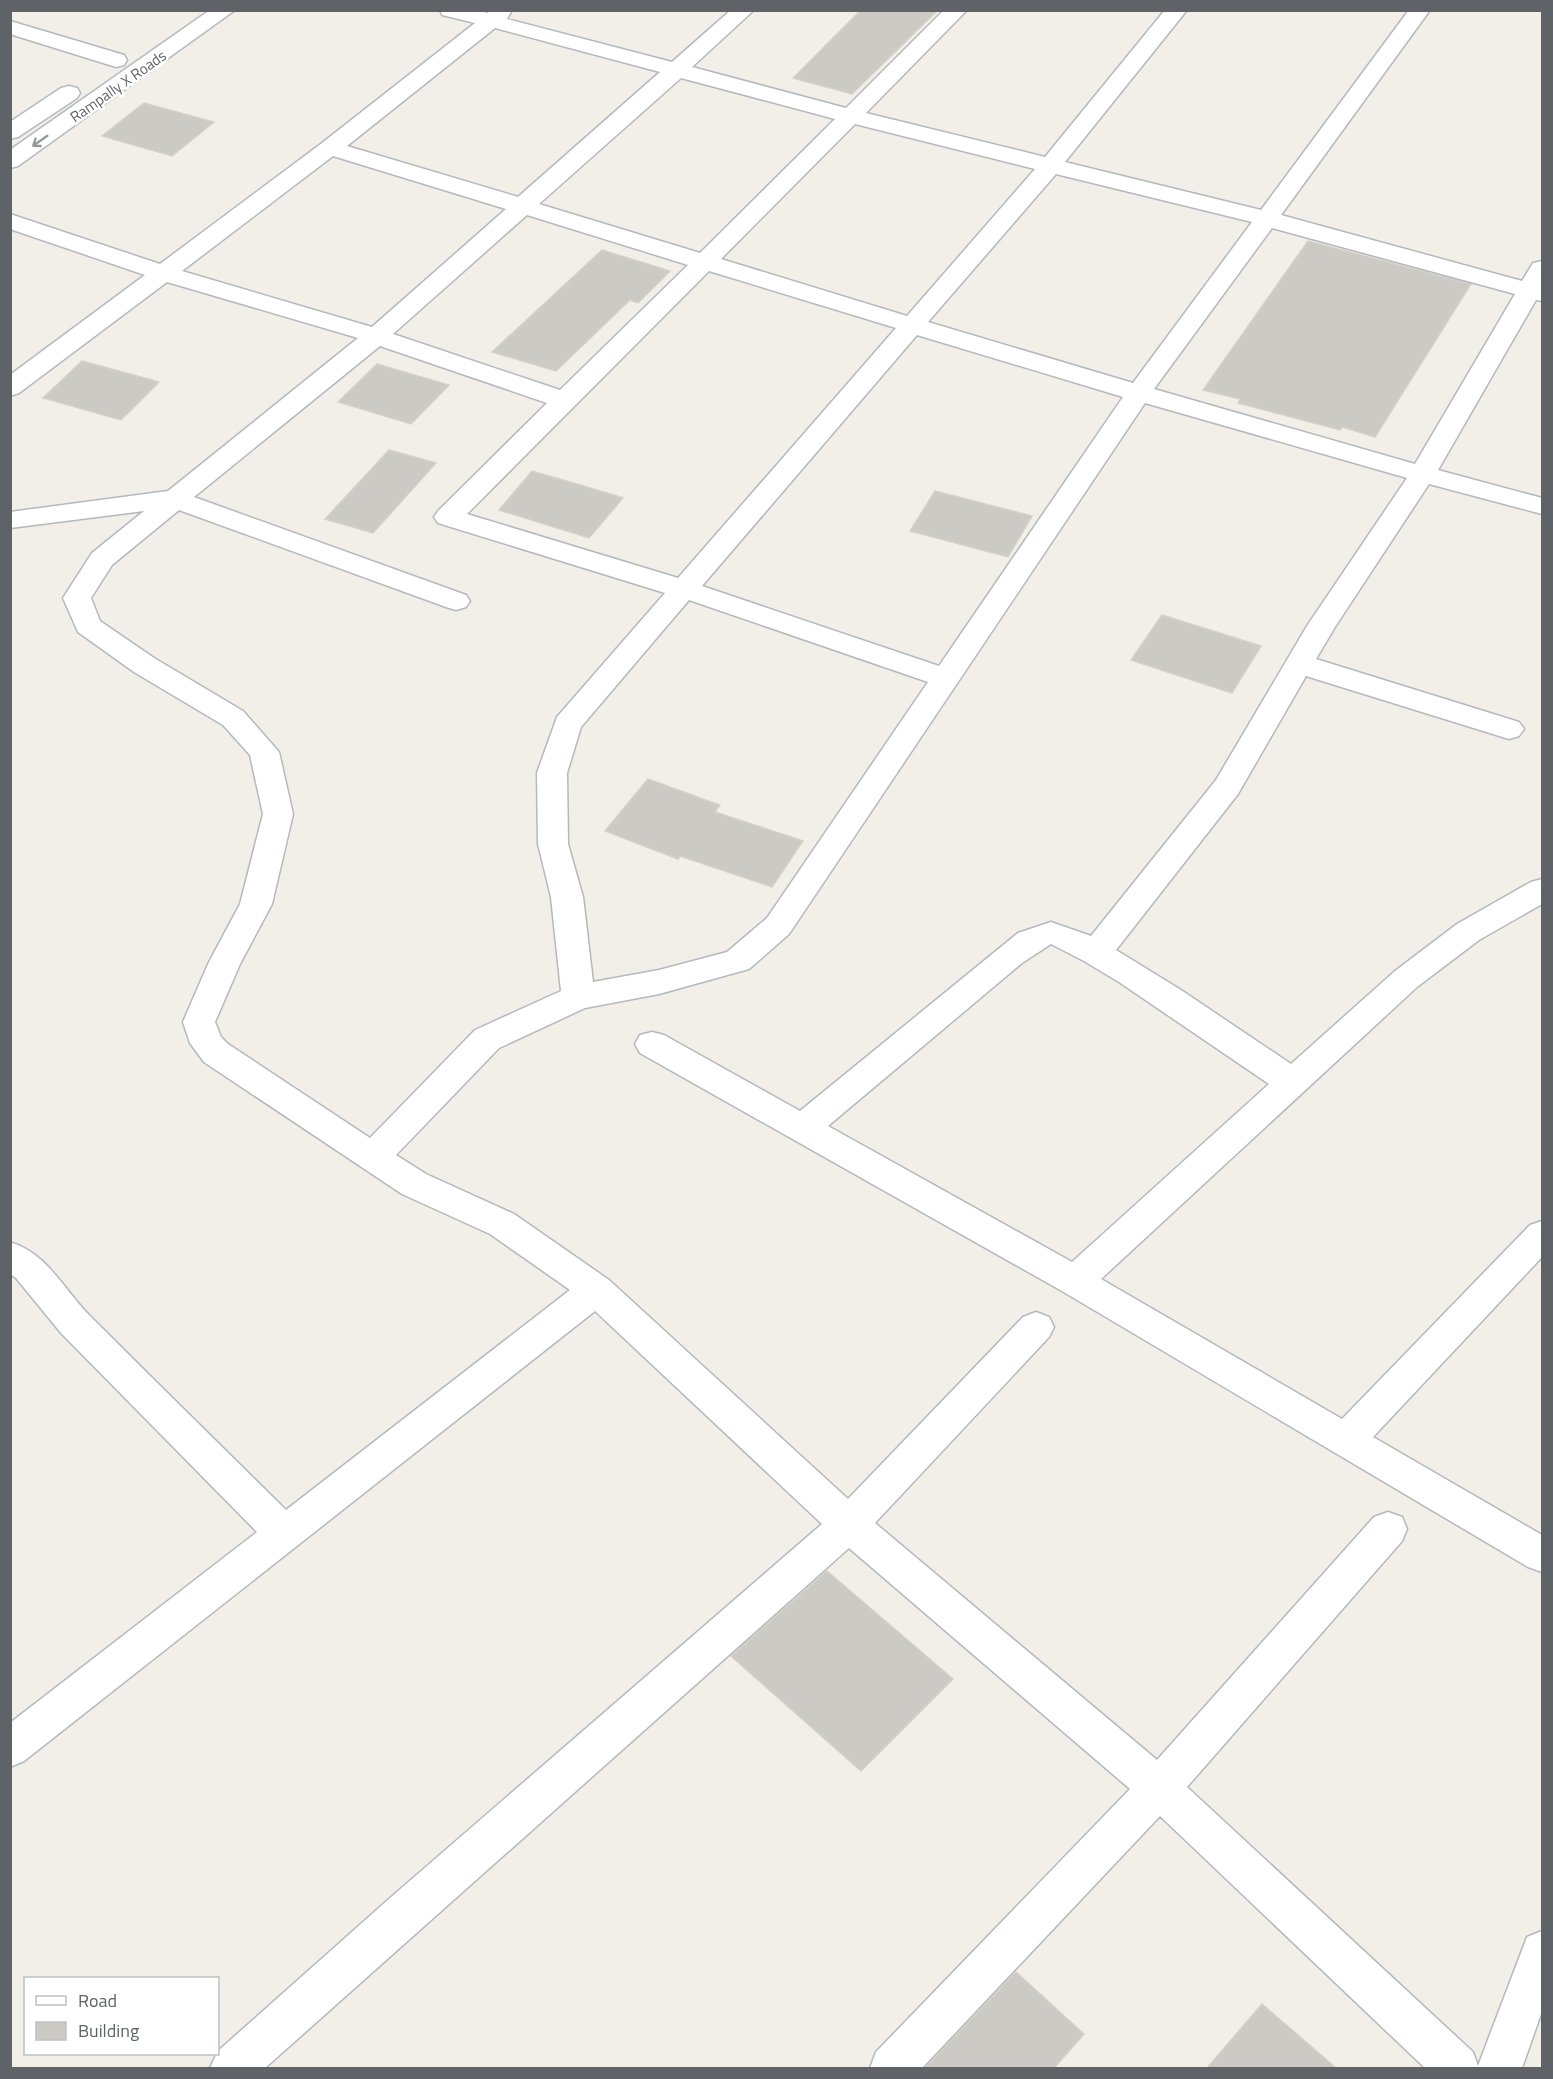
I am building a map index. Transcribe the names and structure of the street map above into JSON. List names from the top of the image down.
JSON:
{
  "streets": {
    "street": ["Rampally X Roads"]
  },
  "legend": ["Road", "Building"]
}
